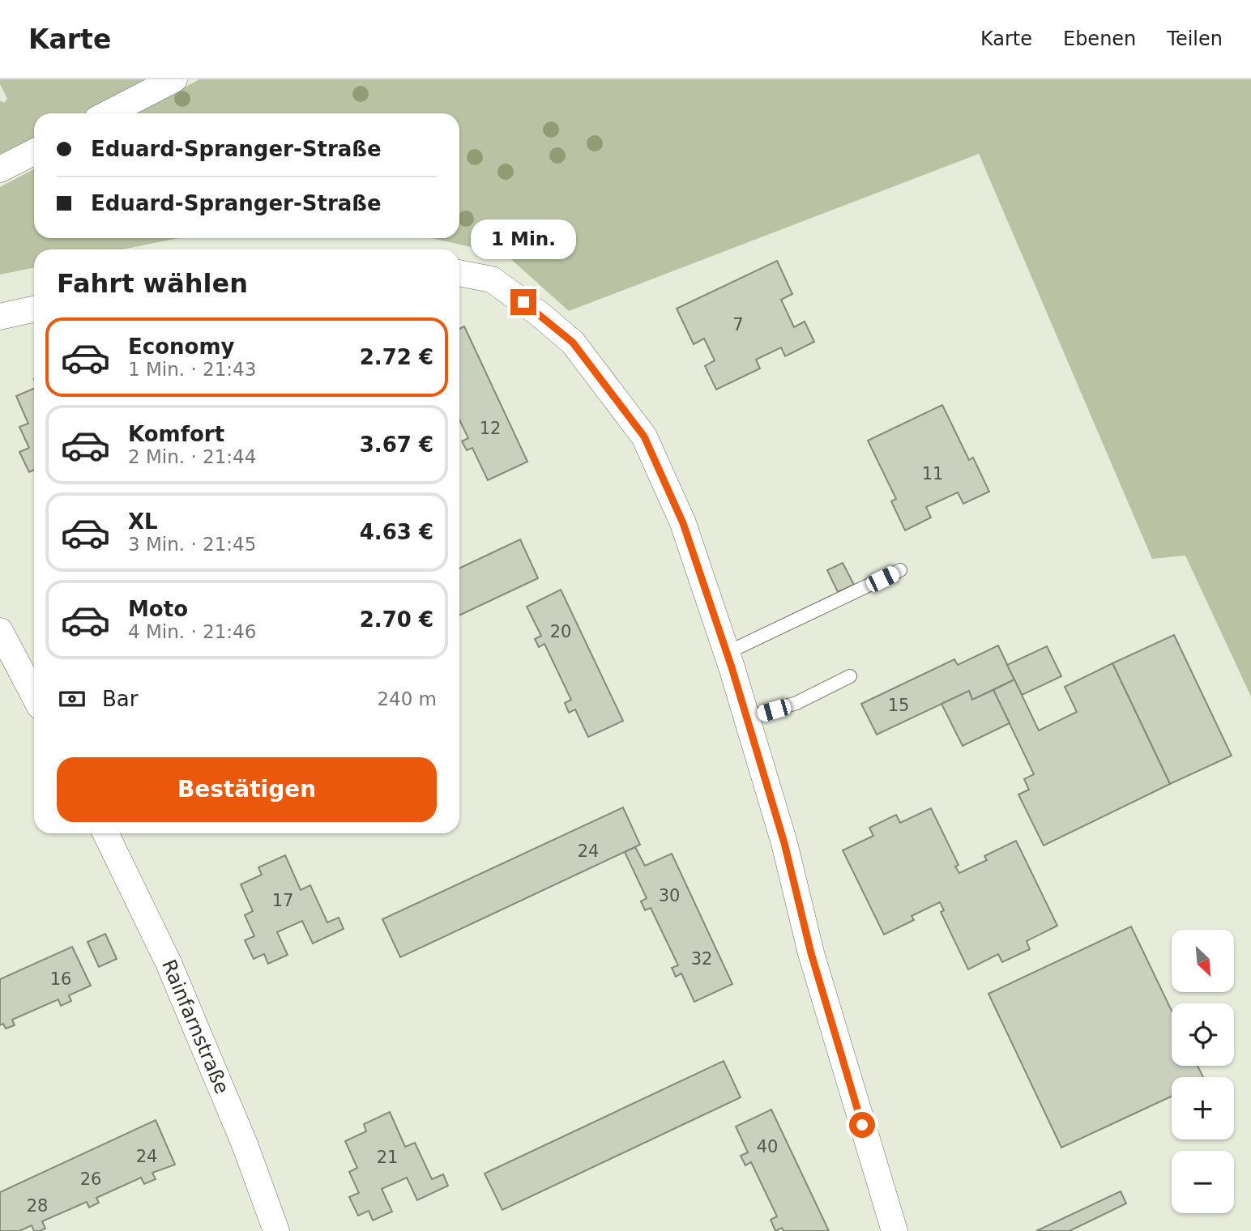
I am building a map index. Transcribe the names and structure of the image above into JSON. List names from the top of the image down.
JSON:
{
  "streets": {
    "street": ["Rainfarnstraße"]
  },
  "house_numbers": [
    "7",
    "12",
    "11",
    "20",
    "15",
    "24",
    "30",
    "17",
    "32",
    "16",
    "40",
    "24",
    "21",
    "26",
    "28"
  ],
  "north": "bottom right",
  "page": {
    "header": "Karte",
    "nav": ["Karte", "Ebenen", "Teilen"],
    "banner": ["Eduard-Spranger-Straße", "Eduard-Spranger-Straße"],
    "bubble": "1 Min.",
    "heading": "Fahrt wählen",
    "list": [
      {
        "name": "Economy",
        "note": "1 Min. · 21:43",
        "value": "2.72 €"
      },
      {
        "name": "Komfort",
        "note": "2 Min. · 21:44",
        "value": "3.67 €"
      },
      {
        "name": "XL",
        "note": "3 Min. · 21:45",
        "value": "4.63 €"
      },
      {
        "name": "Moto",
        "note": "4 Min. · 21:46",
        "value": "2.70 €"
      }
    ],
    "pay": ["Bar", "240 m"],
    "buttons": "Bestätigen",
    "map_buttons": ["+", "−"]
  }
}
